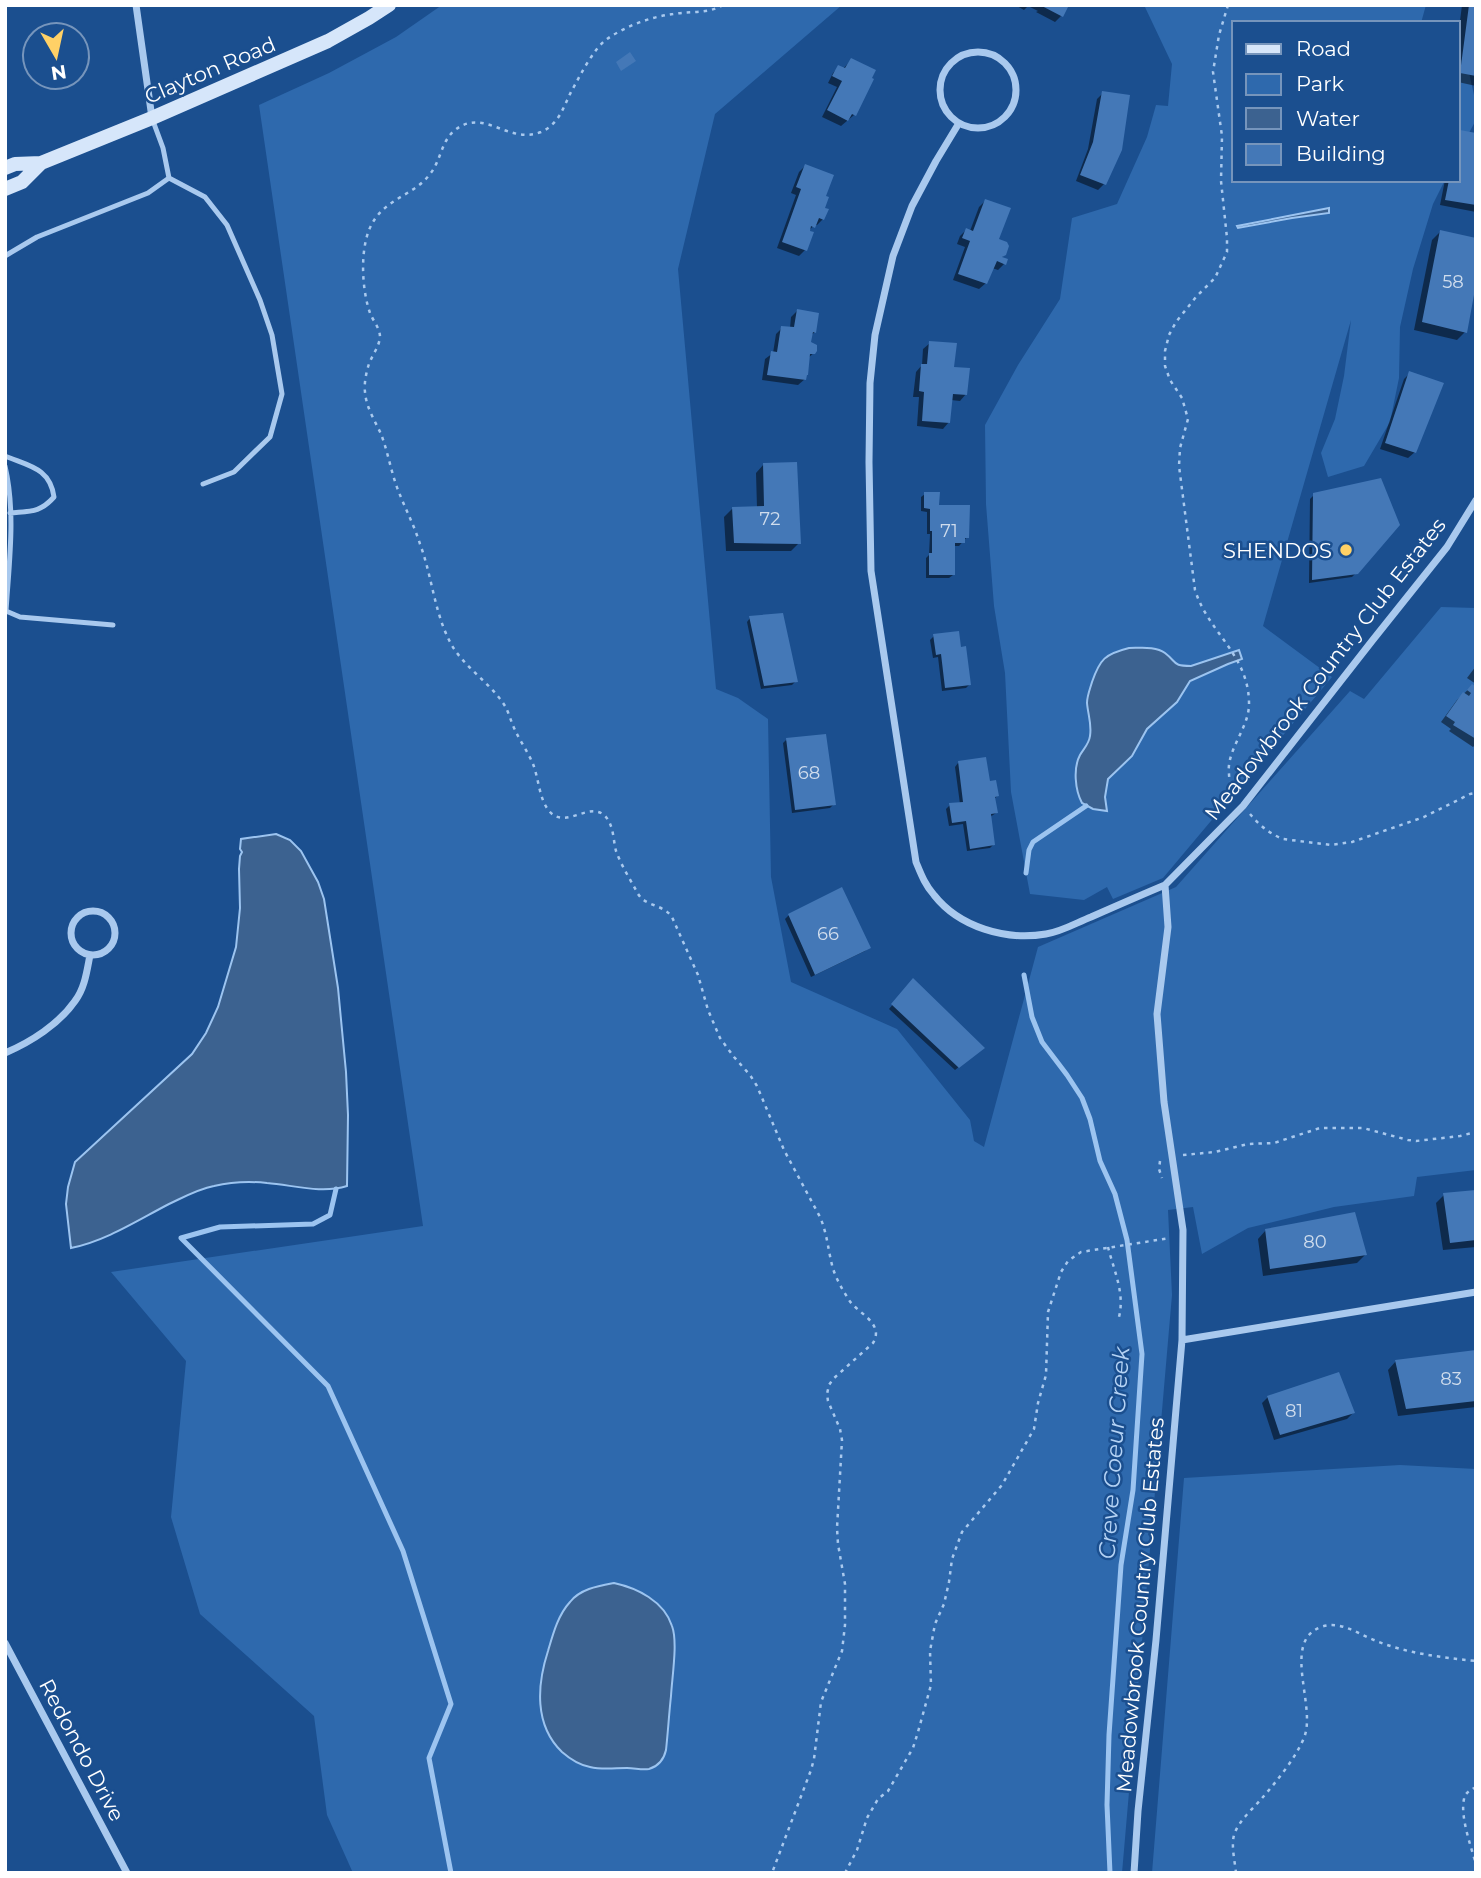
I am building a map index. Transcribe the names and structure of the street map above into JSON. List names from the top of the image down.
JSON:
{
  "streets": {
    "main road": ["Clayton Road"],
    "street": ["Meadowbrook Country Club Estates", "Redondo Drive"]
  },
  "water": ["Creve Coeur Creek"],
  "places": ["SHENDOS"],
  "house_numbers": [
    "58",
    "72",
    "71",
    "68",
    "66",
    "80",
    "83",
    "81"
  ],
  "legend": [
    "Road",
    "Park",
    "Water",
    "Building"
  ],
  "north": "bottom"
}
